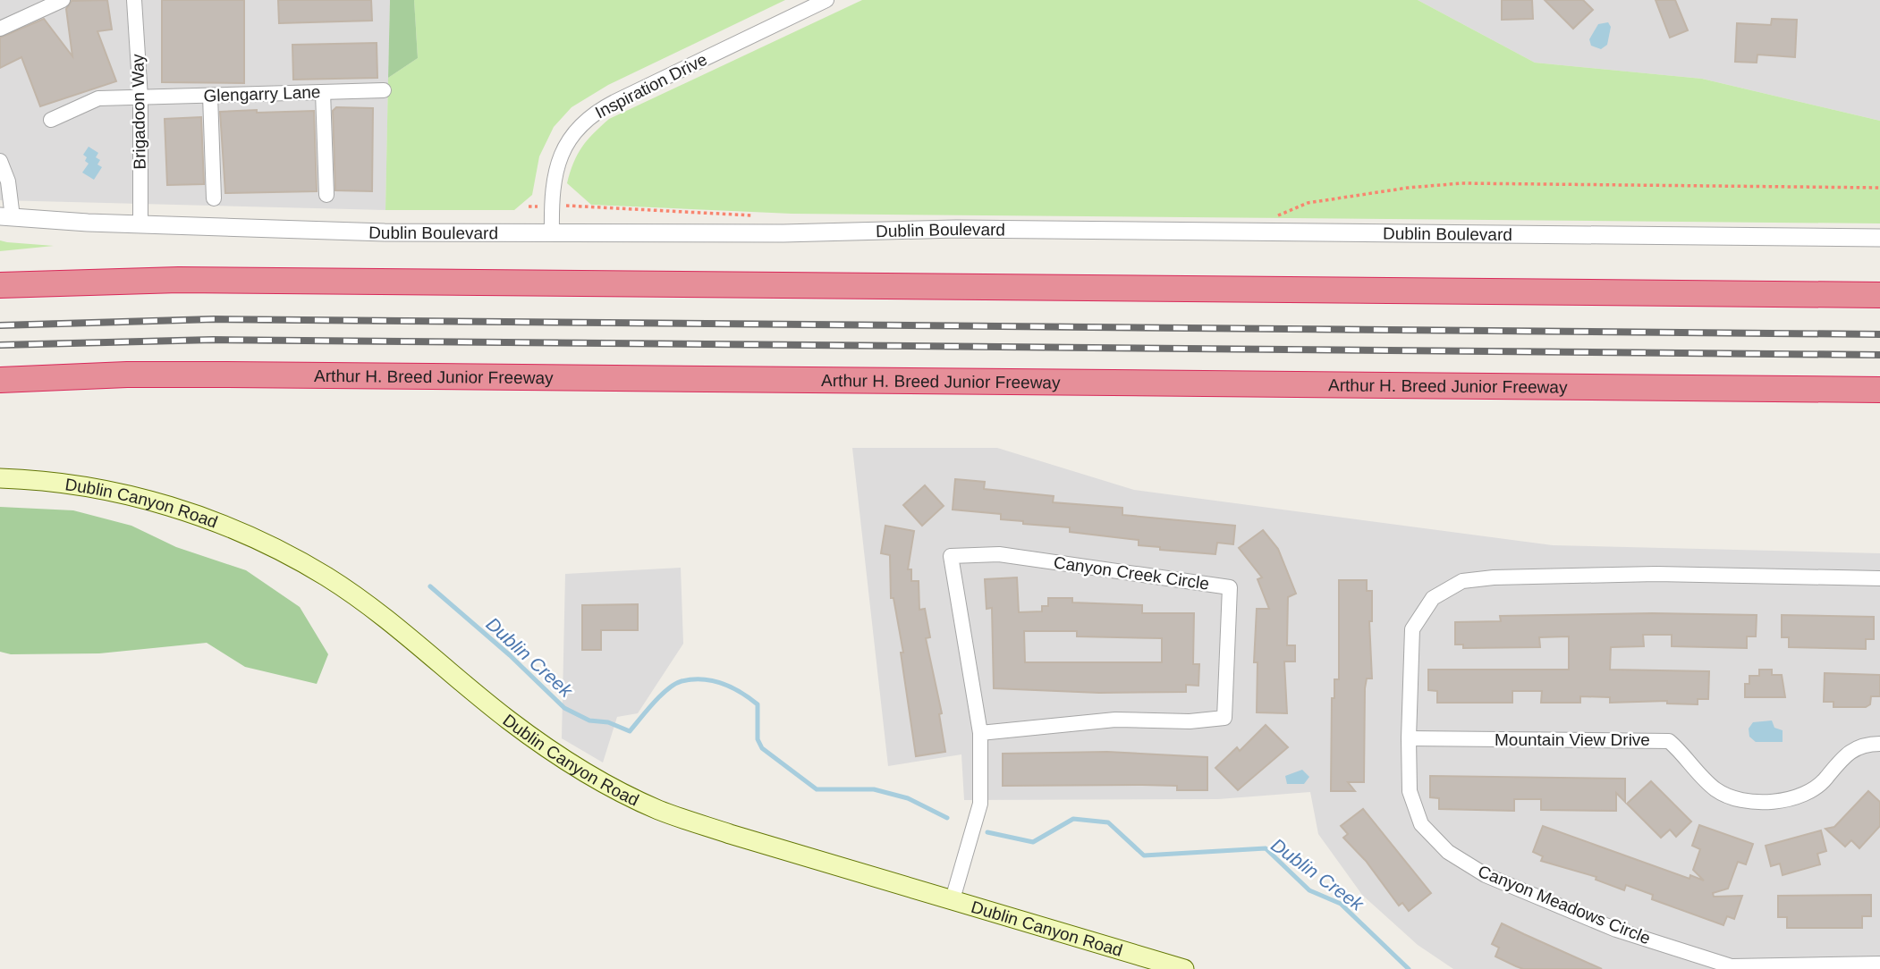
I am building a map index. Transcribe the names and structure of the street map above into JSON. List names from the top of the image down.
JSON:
{
  "streets": {
    "highway": ["Arthur H. Breed Junior Freeway"],
    "main road": ["Dublin Canyon Road"],
    "street": [
      "Inspiration Drive",
      "Glengarry Lane",
      "Brigadoon Way",
      "Dublin Boulevard",
      "Canyon Creek Circle",
      "Mountain View Drive",
      "Canyon Meadows Circle"
    ]
  },
  "crossings": [
    ["Inspiration Drive", "Dublin Boulevard"],
    ["Glengarry Lane", "Brigadoon Way"],
    ["Brigadoon Way", "Dublin Boulevard"],
    ["Dublin Canyon Road", "Canyon Creek Circle"],
    ["Mountain View Drive", "Canyon Meadows Circle"]
  ],
  "water": ["Dublin Creek"]
}
